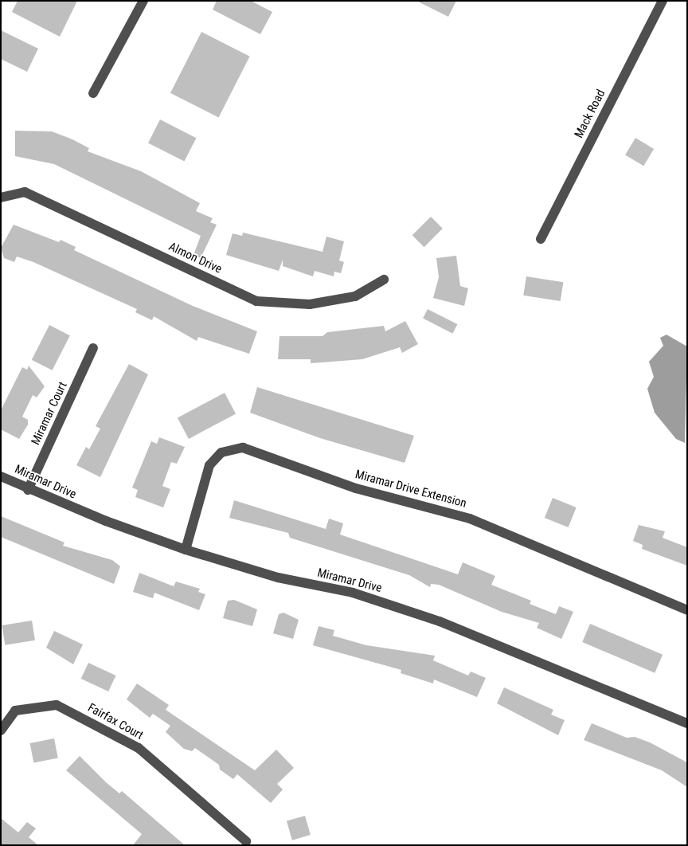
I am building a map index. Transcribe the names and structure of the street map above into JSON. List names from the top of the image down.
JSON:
{
  "streets": {
    "street": [
      "Mack Road",
      "Almon Drive",
      "Miramar Court",
      "Miramar Drive",
      "Miramar Drive Extension",
      "Fairfax Court"
    ]
  },
  "crossings": [
    ["Miramar Court", "Miramar Drive"],
    ["Miramar Drive", "Miramar Drive Extension"]
  ]
}
